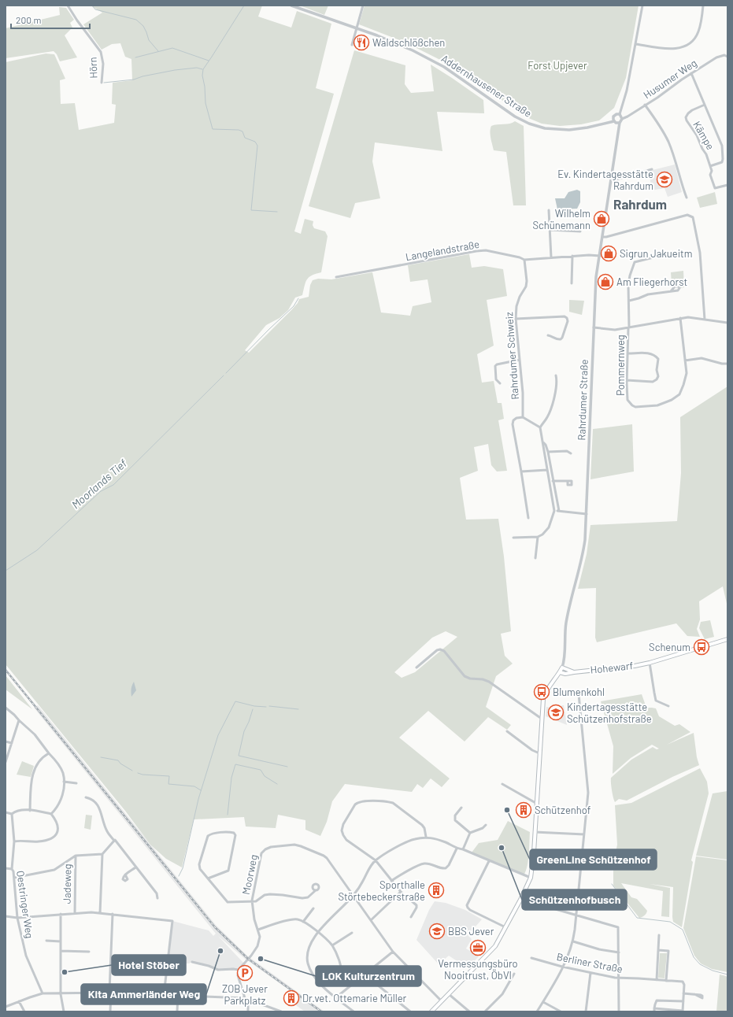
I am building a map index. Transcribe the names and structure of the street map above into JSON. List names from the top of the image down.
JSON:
{
  "streets": {
    "main road": ["Hohewarf"],
    "street": [
      "Hörn",
      "Husumer Weg",
      "Addernhausener Straße",
      "Kämpe",
      "Langelandstraße",
      "Rahrdumer Schweiz",
      "Pommernweg",
      "Rahrdumer Straße",
      "Moorweg",
      "Jadeweg",
      "Oestringer Weg",
      "Berliner Straße"
    ]
  },
  "crossings": [
    ["Addernhausener Straße", "Rahrdumer Straße"],
    ["Langelandstraße", "Rahrdumer Schweiz"],
    ["Langelandstraße", "Rahrdumer Straße"],
    ["Rahrdumer Straße", "Hohewarf"]
  ],
  "districts": ["Rahrdum"],
  "water": ["Moorlands Tief"],
  "parks": ["Forst Upjever"],
  "places": {
    "restaurant": ["Waldschlößchen"],
    "school or university": ["Ev. Kindertagesstätte Rahrdum", "Kindertagesstätte Schützenhofstraße", "BBS Jever"],
    "shop": ["Wilhelm Schünemann", "Sigrun Jakueitm", "Am Fliegerhorst"],
    "bus stop": ["Schenum", "Blumenkohl"],
    "other": [
      "GreenLine Schützenhof",
      "Schützenhofbusch",
      "Kita Ammerländer Weg",
      "LOK Kulturzentrum",
      "Hotel Stöber"
    ],
    "building": ["Schützenhof", "Sporthalle Störtebeckerstraße", "Dr.vet. Ottemarie Müller"],
    "office": ["Vermessungsbüro Nooitrust, ÖbVI"],
    "parking": ["ZOB Jever Parkplatz"]
  },
  "scale_bar": "200 m"
}
